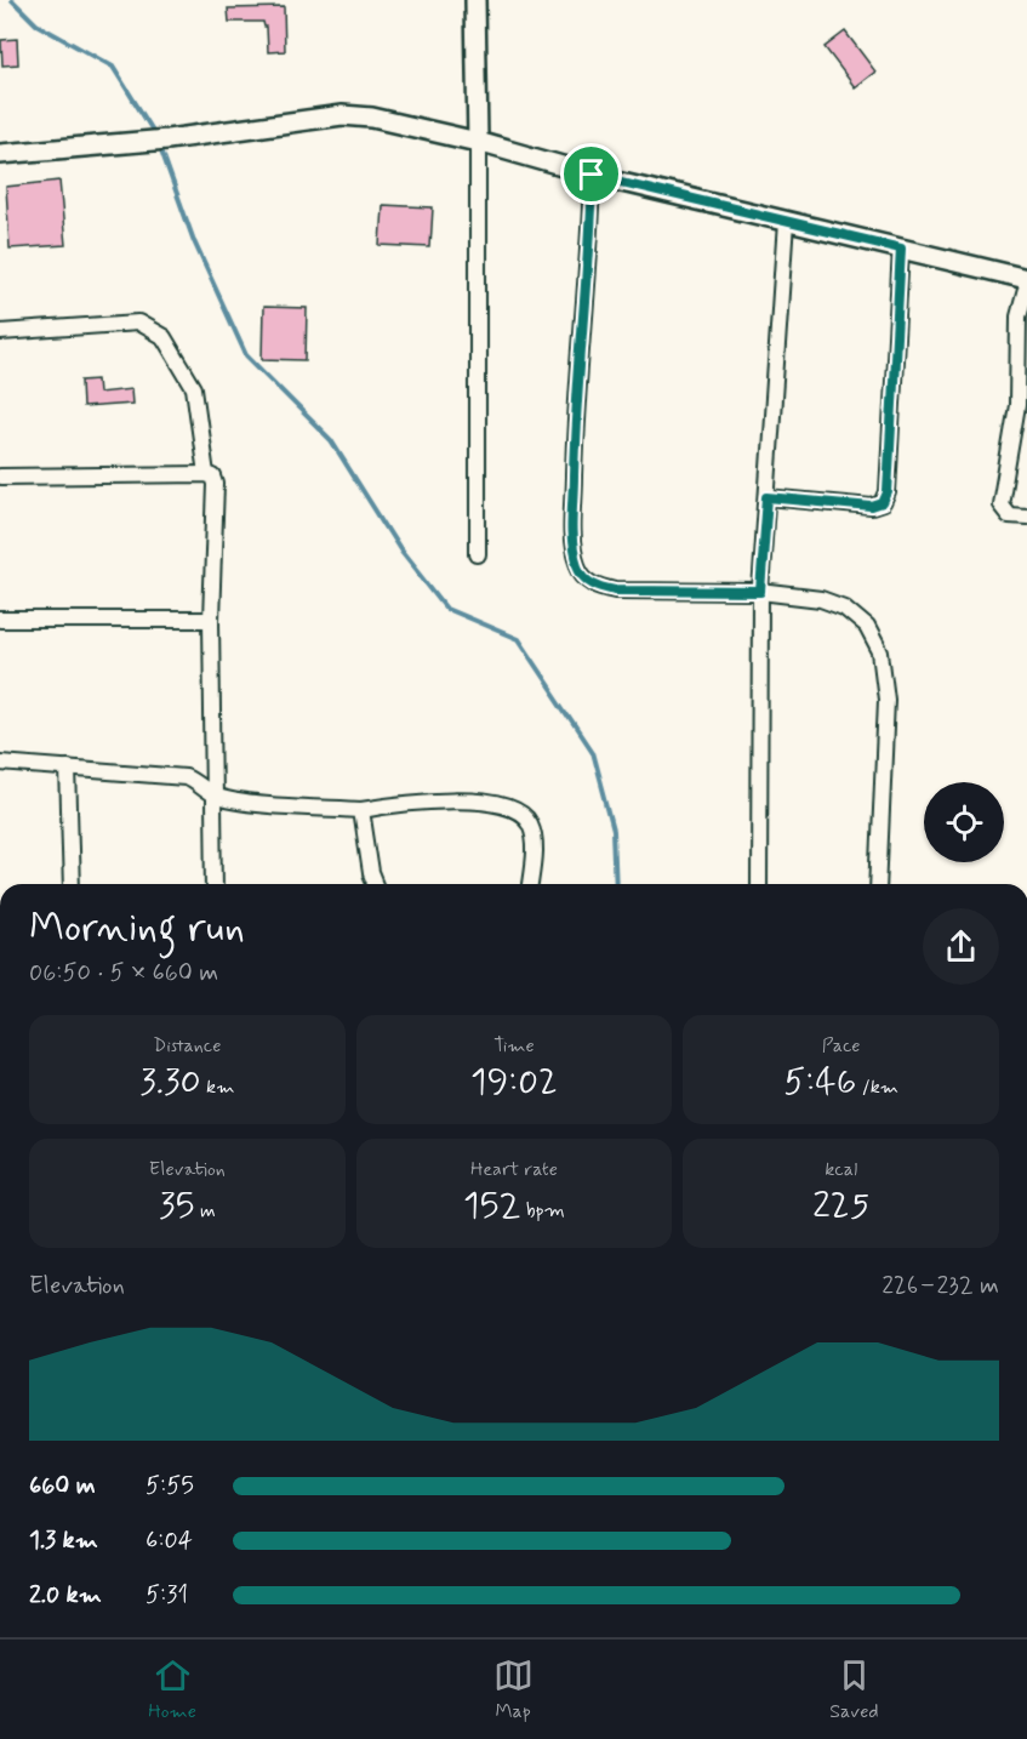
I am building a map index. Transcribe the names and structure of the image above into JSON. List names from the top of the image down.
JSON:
{
  "page": {
    "heading": ["Morning run", "06:50 · 5 × 660 m"],
    "stats": [
      ["Distance", "3.30 km"],
      ["Time", "19:02"],
      ["Pace", "5:46 /km"],
      ["Elevation", "35 m"],
      ["Heart rate", "152 bpm"],
      ["kcal", "225"]
    ],
    "chart": ["Elevation", "226–232 m"],
    "list": [
      {
        "name": "660 m",
        "note": "5:55"
      },
      {
        "name": "1.3 km",
        "note": "6:04"
      },
      {
        "name": "2.0 km",
        "note": "5:31"
      }
    ],
    "tabs": ["Home", "Map", "Saved"]
  }
}
